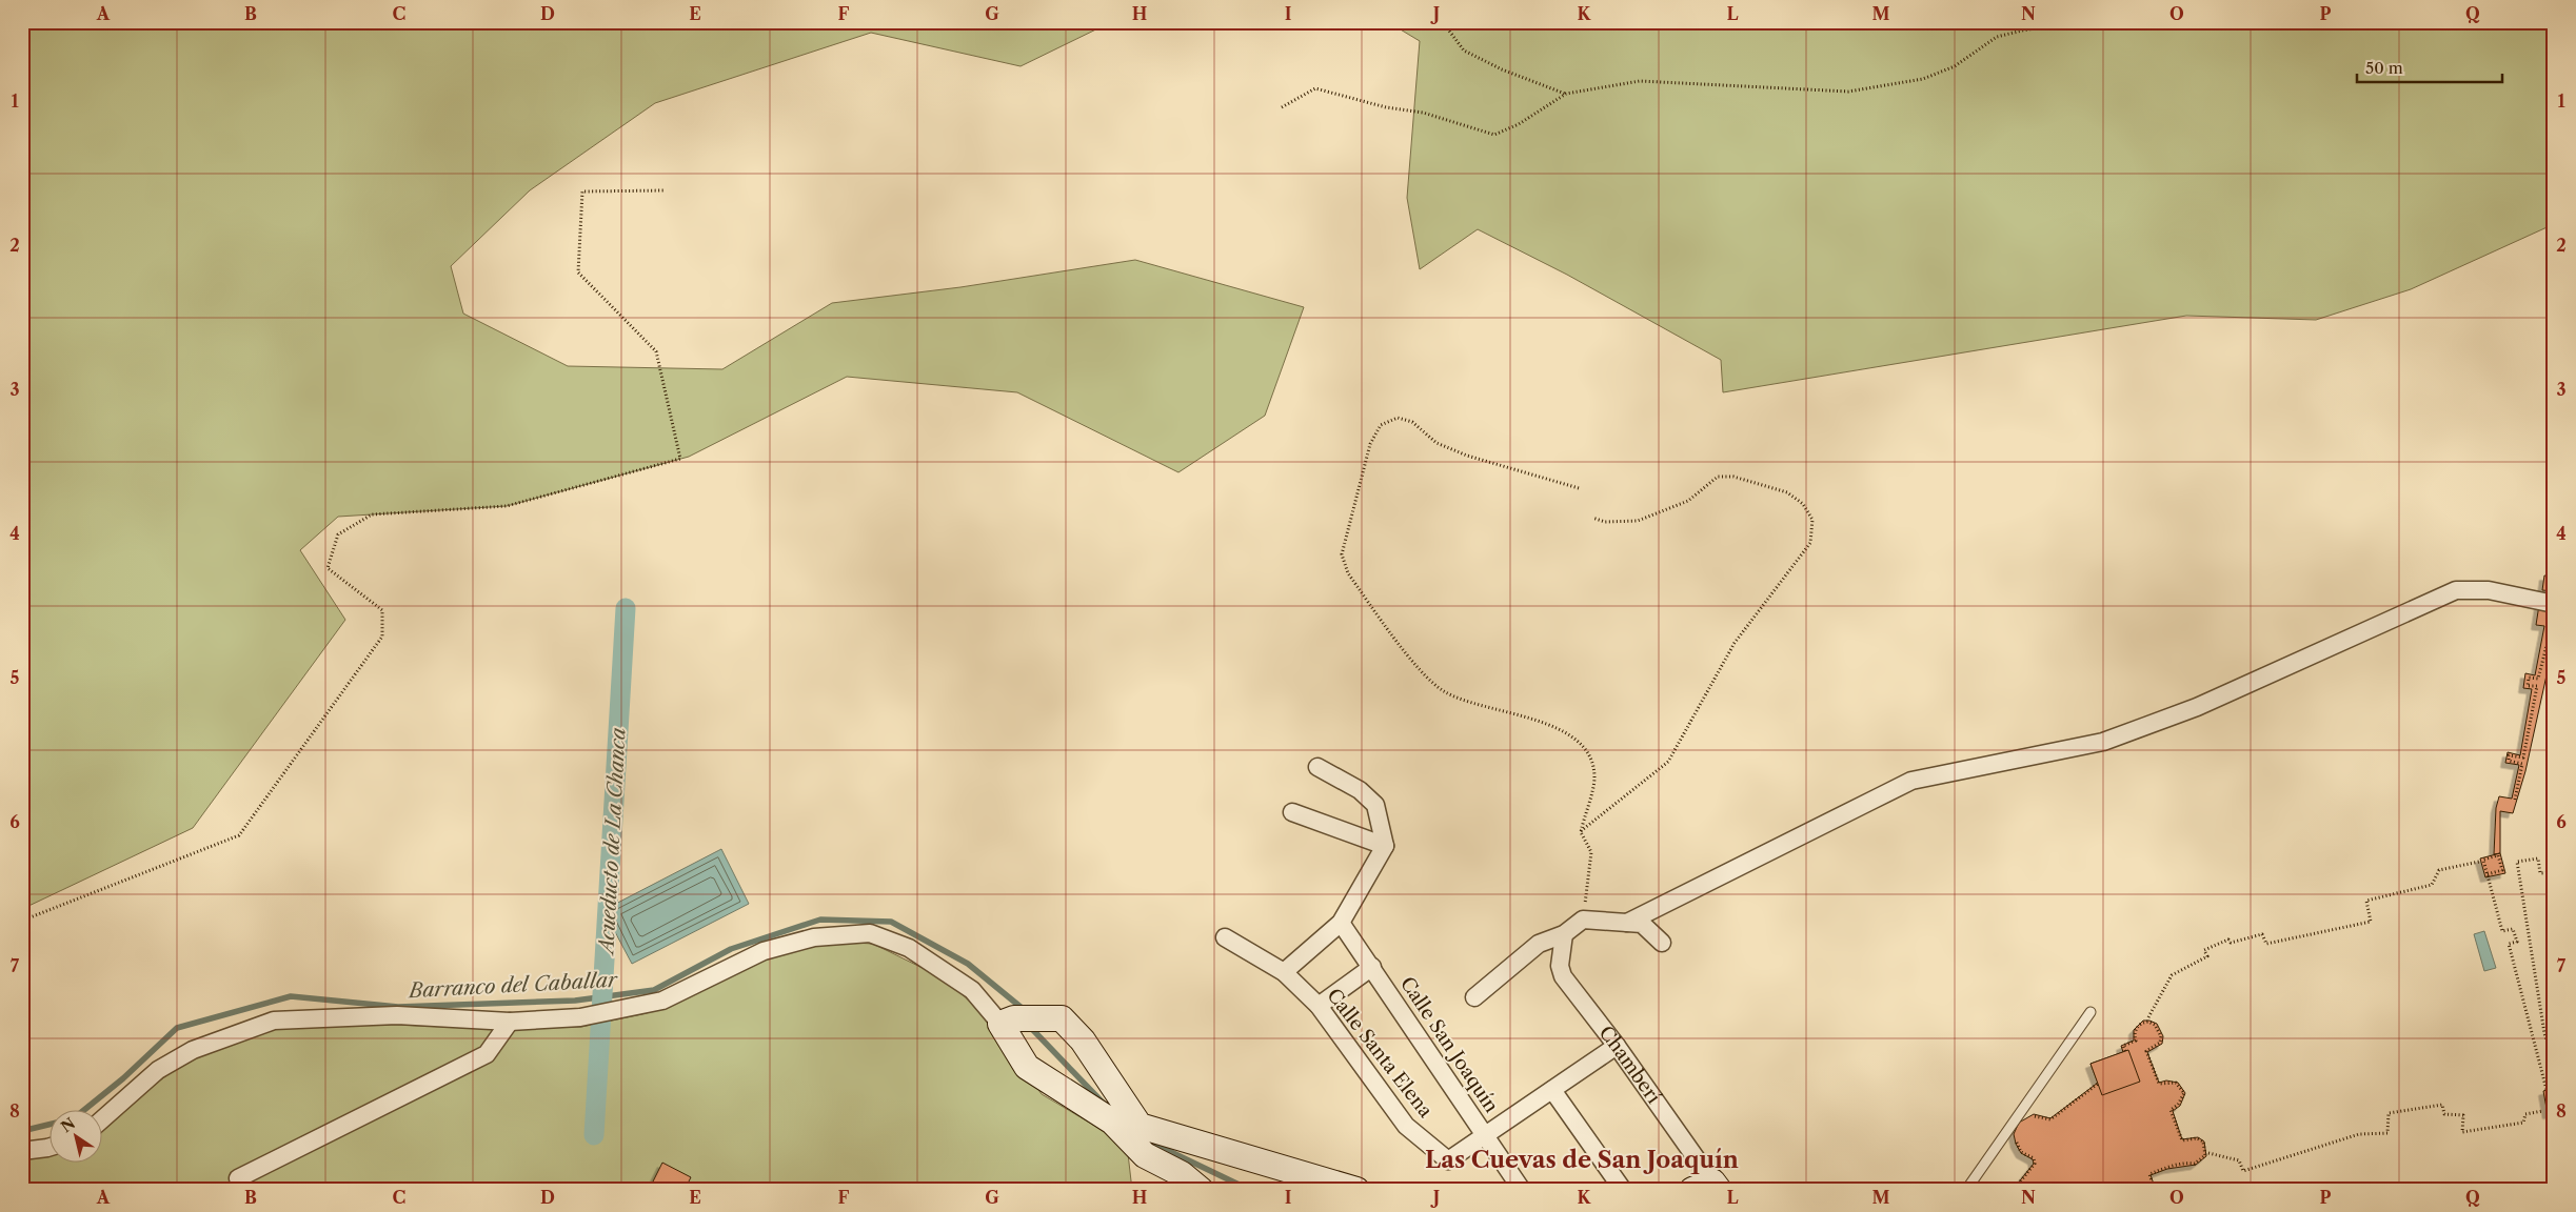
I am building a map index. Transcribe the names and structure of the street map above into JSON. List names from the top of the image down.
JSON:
{
  "streets": {
    "street": ["Calle San Joaquín", "Calle Santa Elena", "Chamberí"]
  },
  "crossings": [
    ["Calle San Joaquín", "Calle Santa Elena"]
  ],
  "districts": ["Las Cuevas de San Joaquín"],
  "water": ["Acueducto de La Chanca", "Barranco del Caballar"],
  "scale_bar": "50 m",
  "north": "top left",
  "grid": {
    "columns": [
      "A",
      "B",
      "C",
      "D",
      "E",
      "F",
      "G",
      "H",
      "I",
      "J",
      "K",
      "L",
      "M",
      "N",
      "O",
      "P",
      "Q"
    ],
    "rows": [
      "1",
      "2",
      "3",
      "4",
      "5",
      "6",
      "7",
      "8"
    ]
  }
}
